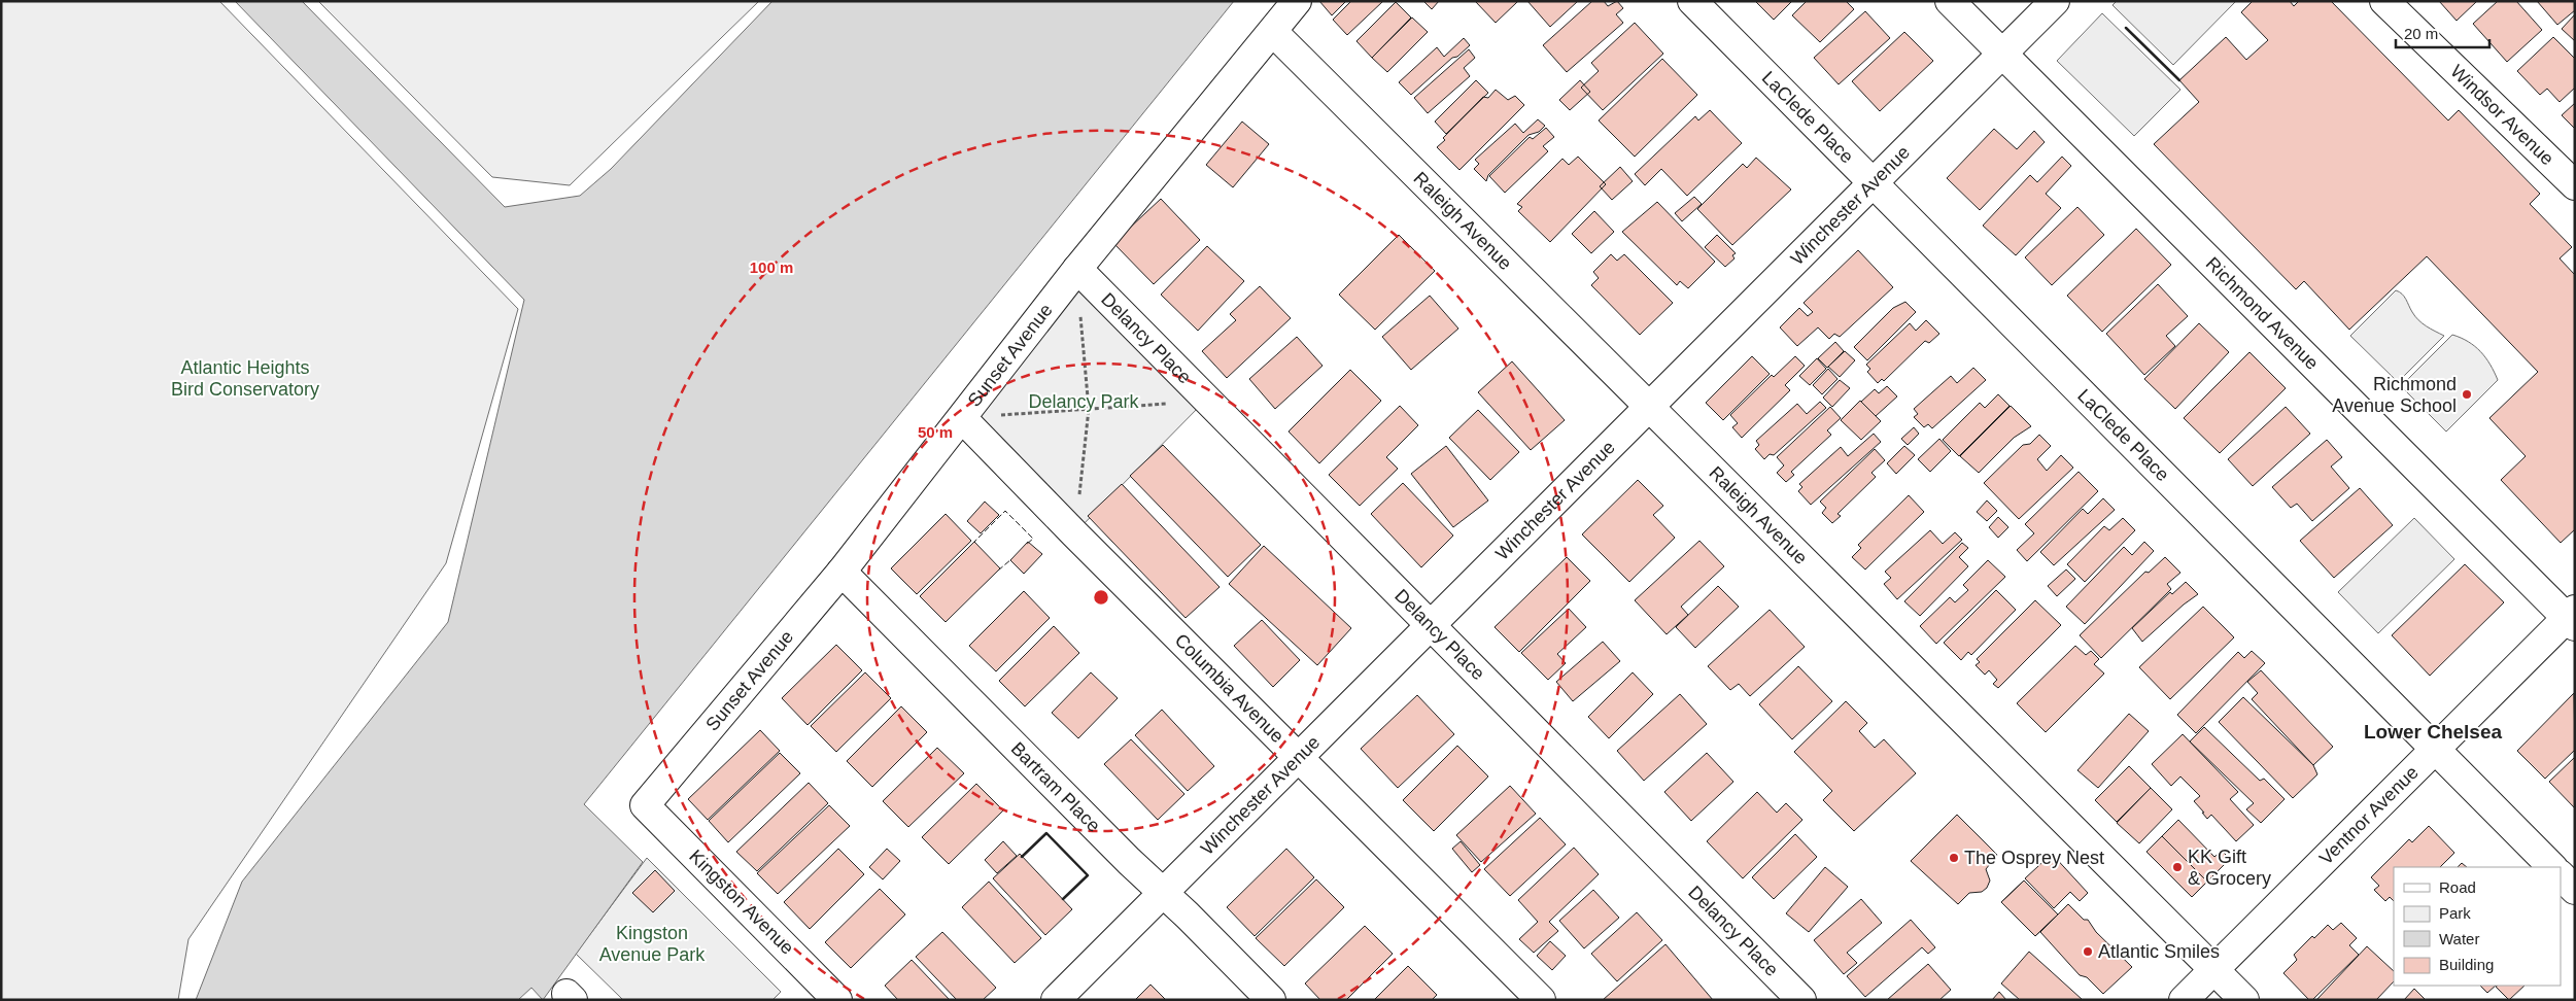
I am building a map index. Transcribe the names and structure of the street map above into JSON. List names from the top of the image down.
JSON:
{
  "streets": {
    "street": [
      "Windsor Avenue",
      "LaClede Place",
      "Winchester Avenue",
      "Raleigh Avenue",
      "Richmond Avenue",
      "Delancy Place",
      "Sunset Avenue",
      "Columbia Avenue",
      "Bartram Place",
      "Ventnor Avenue",
      "Kingston Avenue"
    ]
  },
  "crossings": [
    ["LaClede Place", "Winchester Avenue"],
    ["LaClede Place", "Ventnor Avenue"],
    ["Winchester Avenue", "Raleigh Avenue"],
    ["Winchester Avenue", "Richmond Avenue"],
    ["Winchester Avenue", "Delancy Place"],
    ["Winchester Avenue", "Columbia Avenue"],
    ["Winchester Avenue", "Bartram Place"],
    ["Raleigh Avenue", "Sunset Avenue"],
    ["Raleigh Avenue", "Ventnor Avenue"],
    ["Richmond Avenue", "Ventnor Avenue"],
    ["Delancy Place", "Sunset Avenue"],
    ["Sunset Avenue", "Columbia Avenue"],
    ["Sunset Avenue", "Bartram Place"],
    ["Sunset Avenue", "Kingston Avenue"]
  ],
  "districts": ["Lower Chelsea"],
  "parks": ["Atlantic Heights Bird Conservatory", "Delancy Park", "Kingston Avenue Park"],
  "places": [
    "Richmond Avenue School",
    "The Osprey Nest",
    "KK Gift & Grocery",
    "Atlantic Smiles"
  ],
  "legend": [
    "Road",
    "Park",
    "Water",
    "Building"
  ],
  "scale_bar": "20 m",
  "rings": ["100 m", "50 m"]
}
